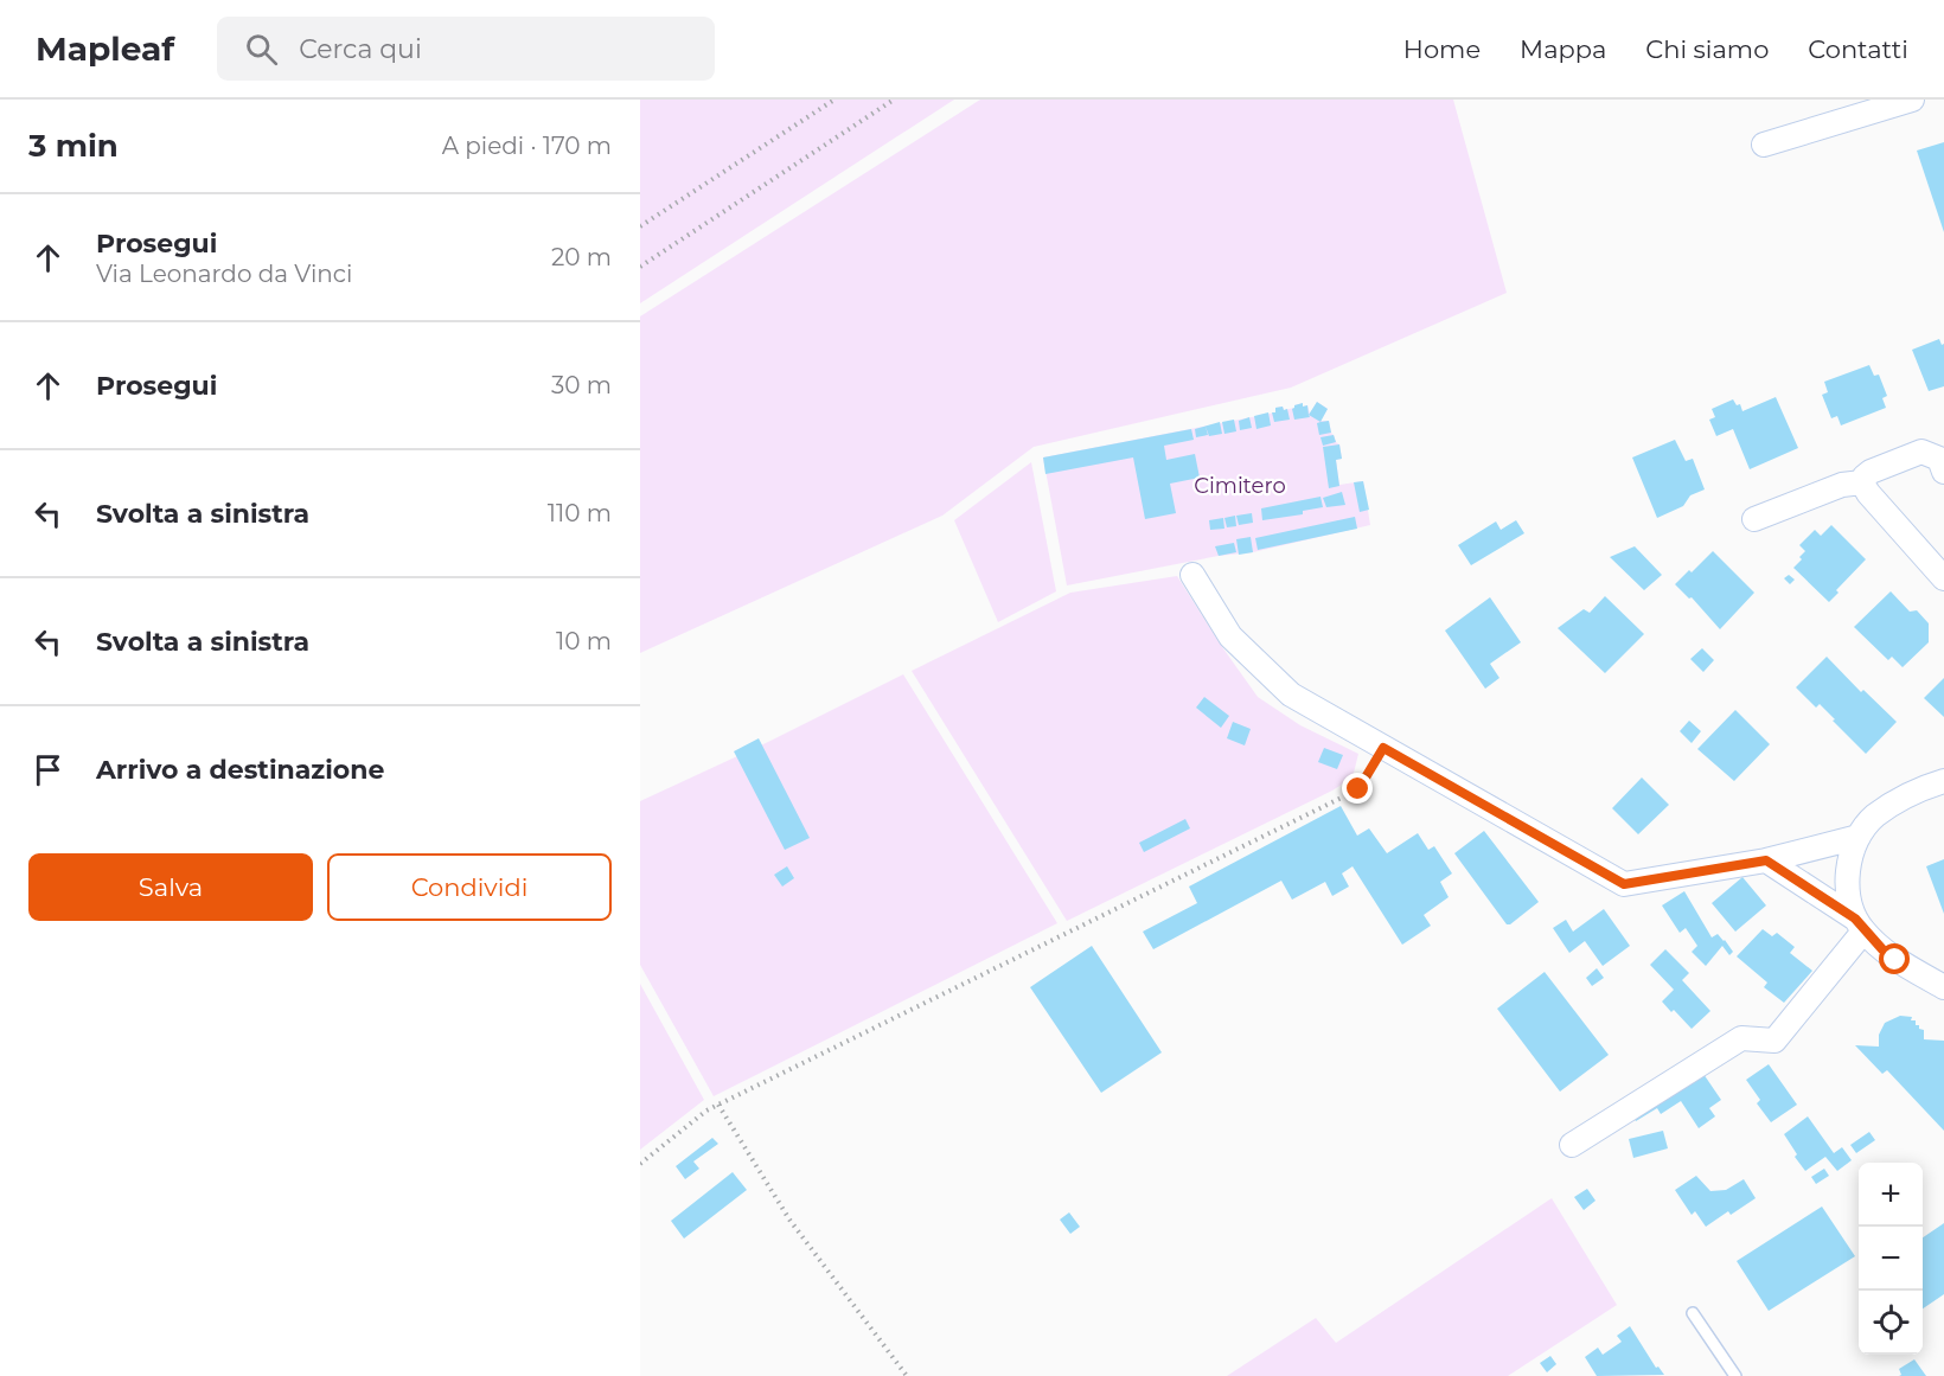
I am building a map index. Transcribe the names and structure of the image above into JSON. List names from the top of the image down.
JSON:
{
  "parks": ["Cimitero"],
  "page": {
    "header": "Mapleaf",
    "search": "Cerca qui",
    "nav": [
      "Home",
      "Mappa",
      "Chi siamo",
      "Contatti"
    ],
    "heading": ["3 min", "A piedi · 170 m"],
    "list": [
      ["Prosegui", "Via Leonardo da Vinci", "20 m"],
      ["Prosegui", "30 m"],
      ["Svolta a sinistra", "110 m"],
      ["Svolta a sinistra", "10 m"],
      "Arrivo a destinazione"
    ],
    "buttons": ["Salva", "Condividi"],
    "map_buttons": ["+", "−"]
  }
}
